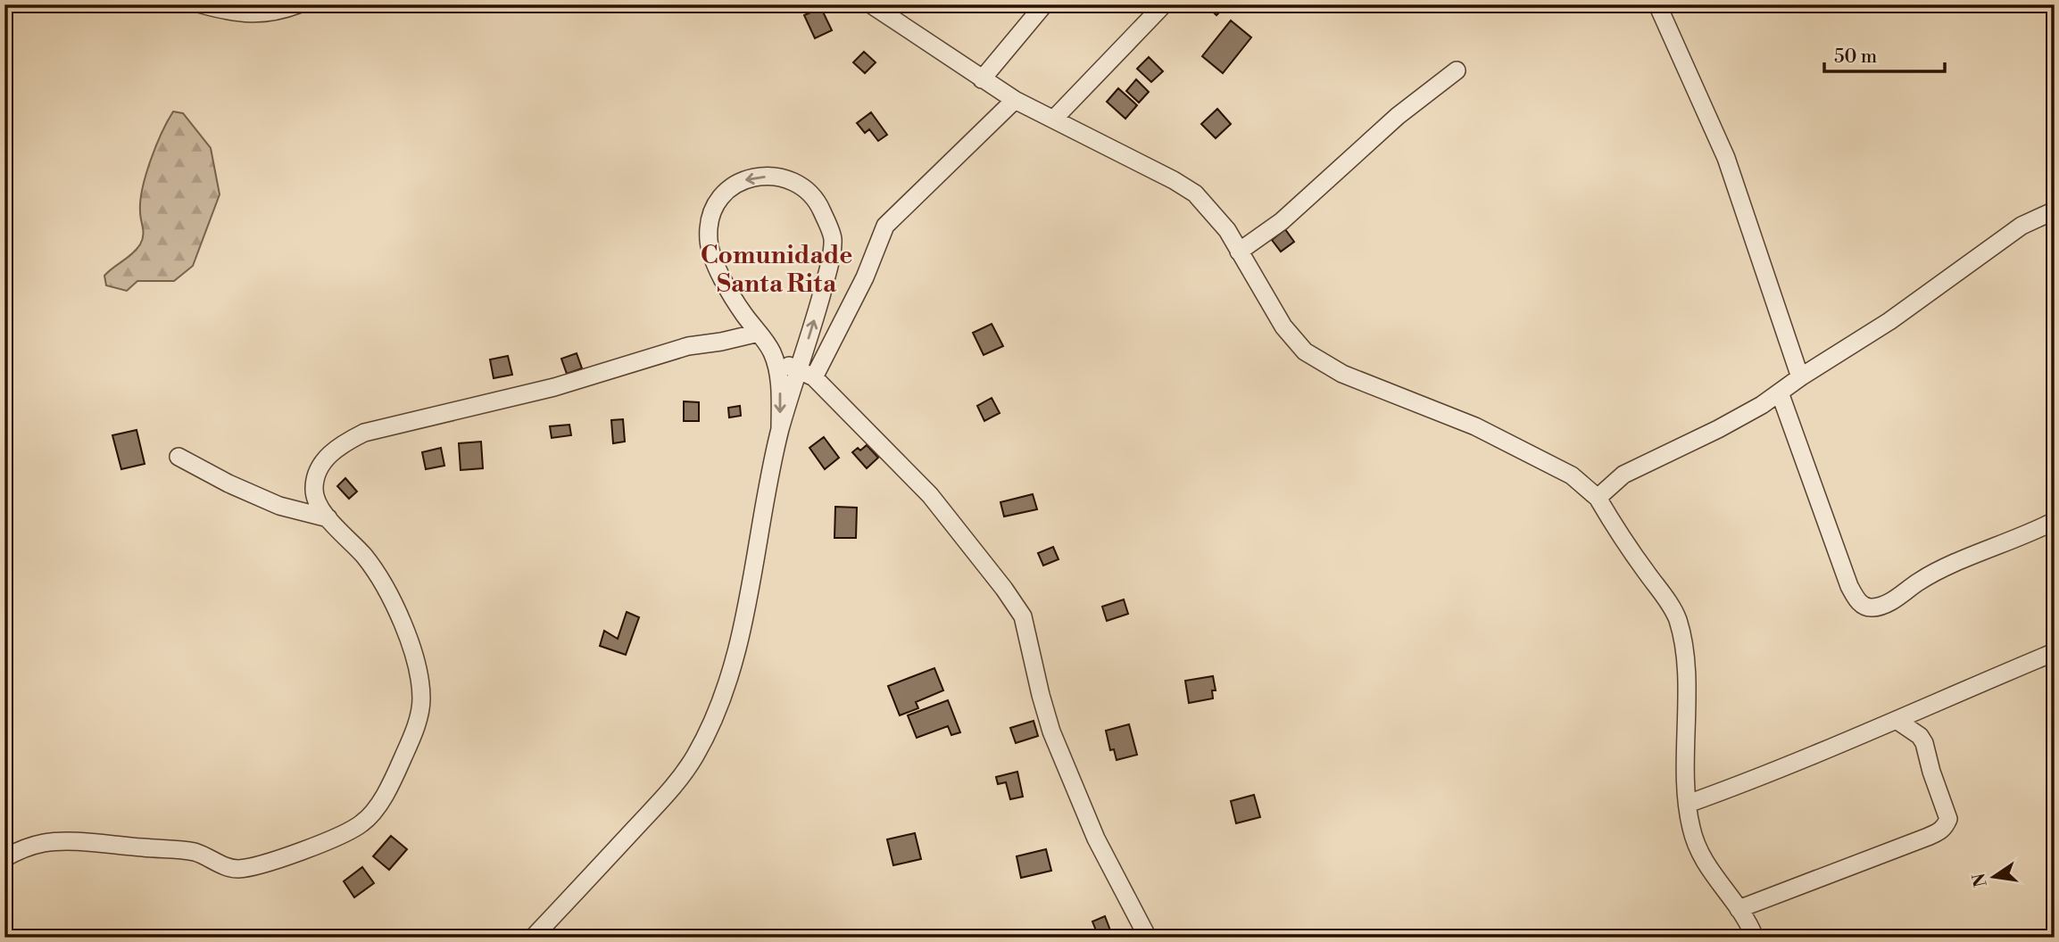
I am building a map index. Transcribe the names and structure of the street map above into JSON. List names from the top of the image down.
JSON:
{
  "districts": ["Comunidade Santa Rita"],
  "scale_bar": "50 m",
  "north": "left"
}
